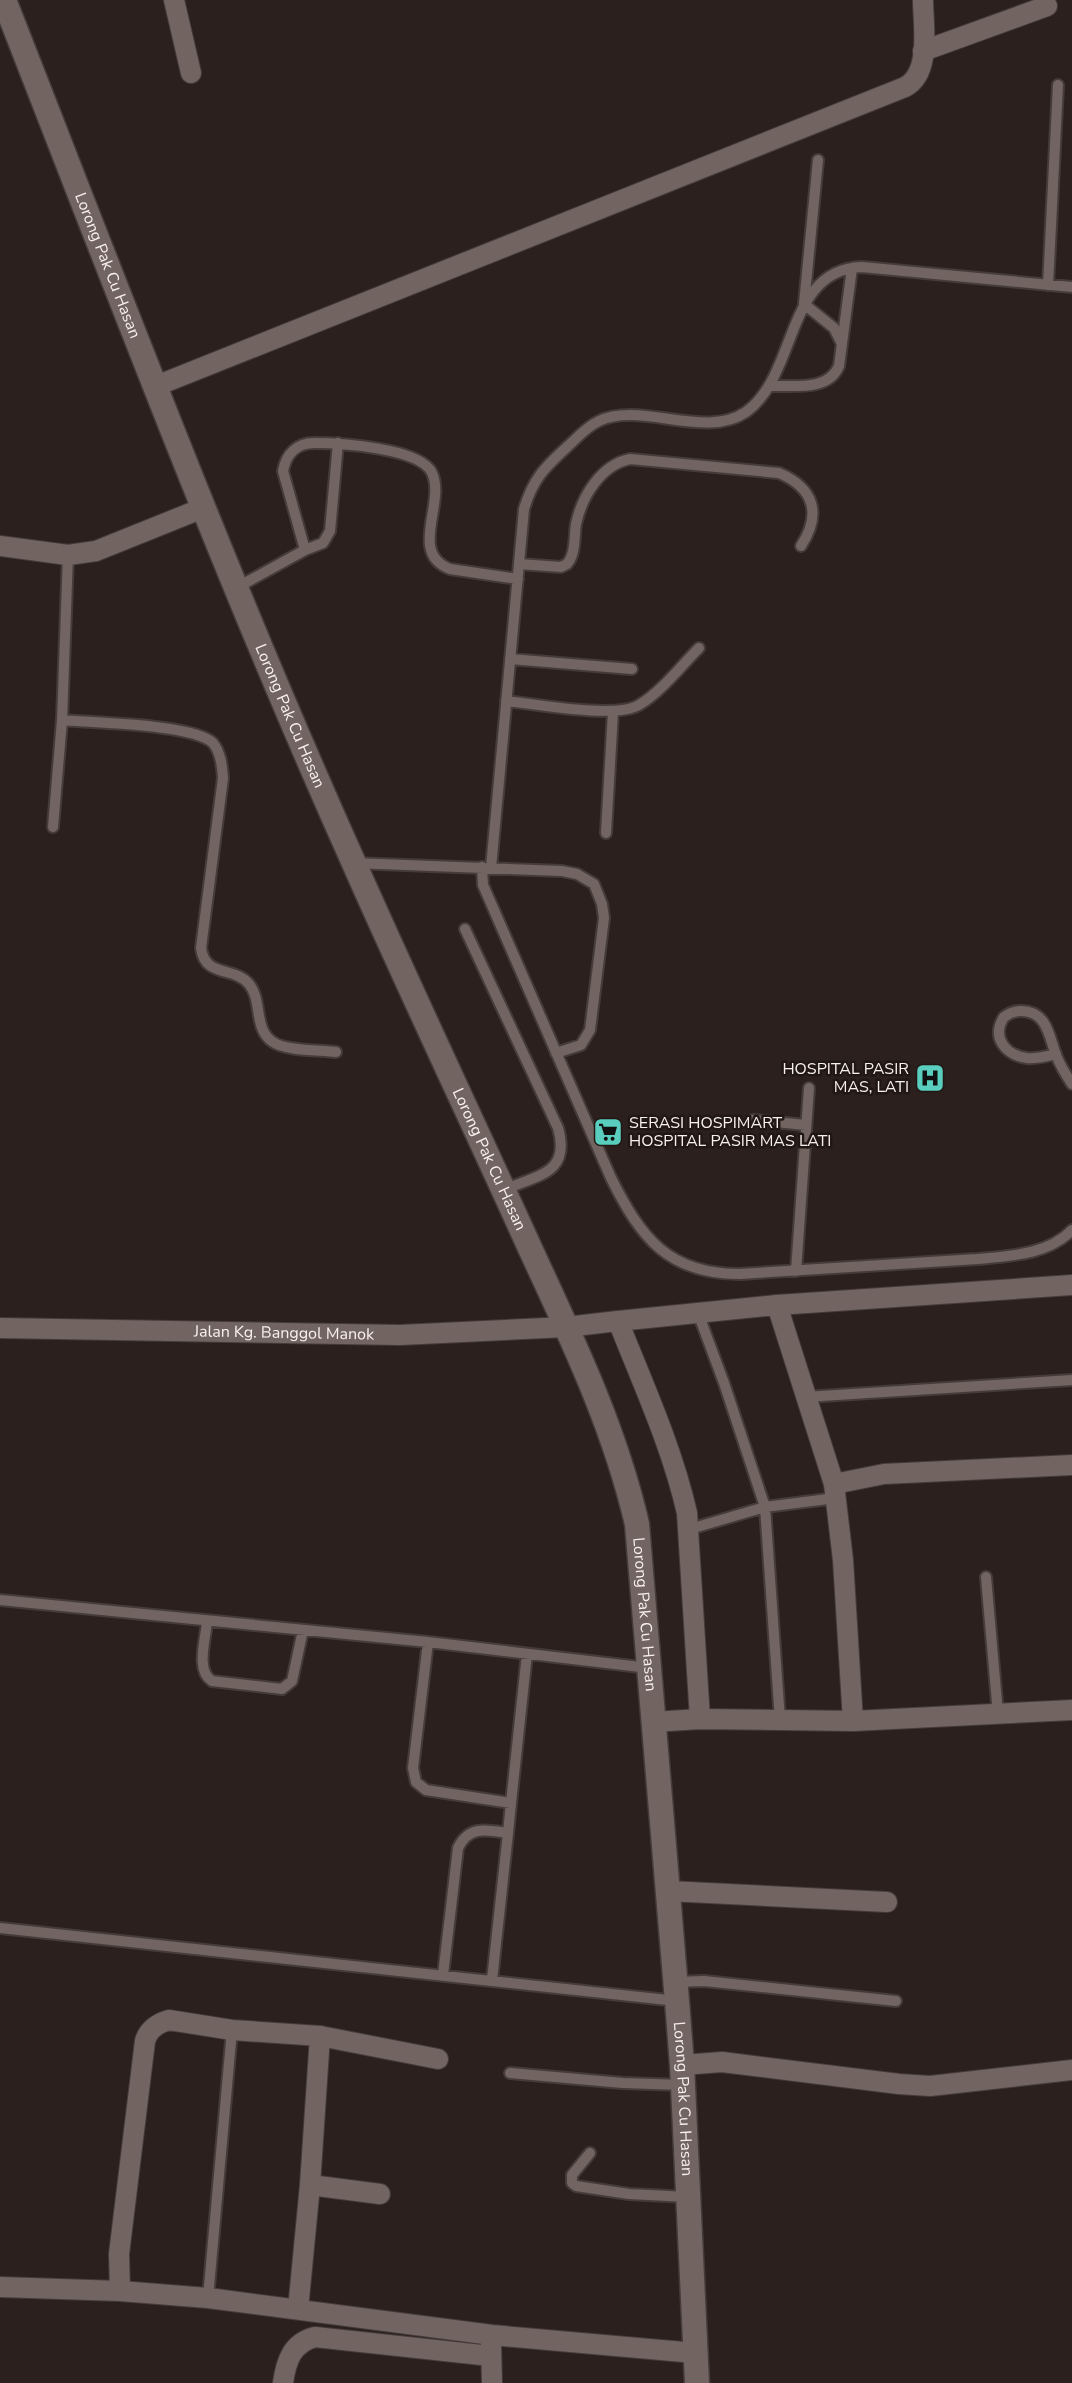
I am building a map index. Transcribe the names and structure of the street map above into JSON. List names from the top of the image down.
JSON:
{
  "streets": {
    "street": ["Lorong Pak Cu Hasan", "Jalan Kg. Banggol Manok"]
  },
  "crossings": [
    ["Lorong Pak Cu Hasan", "Jalan Kg. Banggol Manok"]
  ],
  "places": {
    "hospital": ["HOSPITAL PASIR MAS, LATI"],
    "supermarket": ["SERASI HOSPIMART HOSPITAL PASIR MAS LATI"]
  }
}
